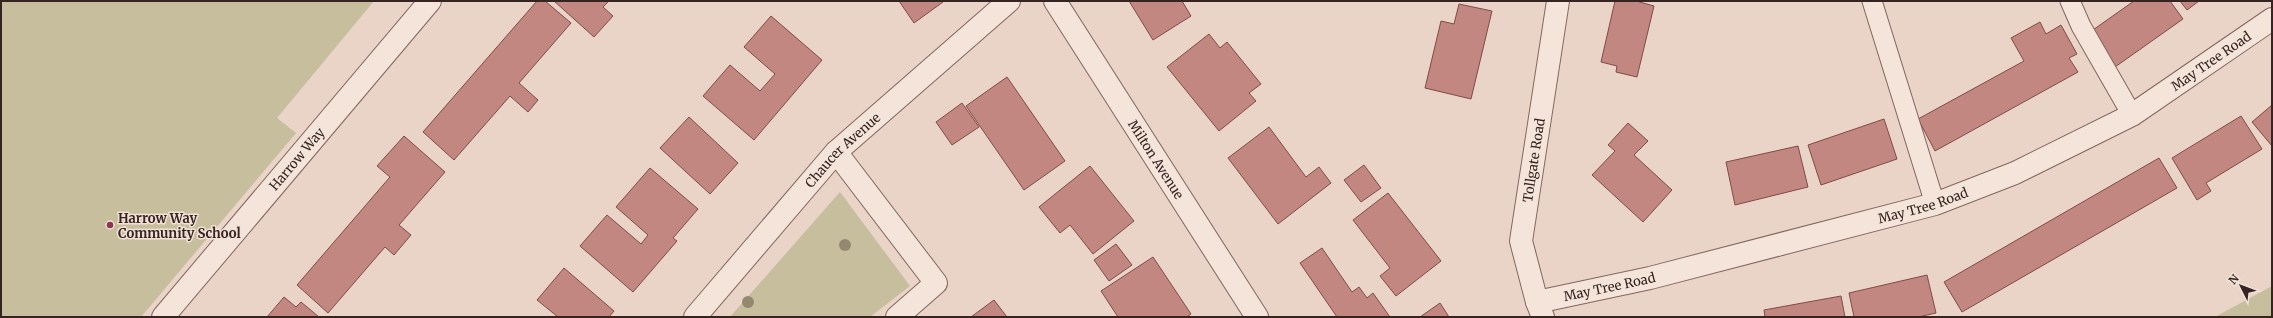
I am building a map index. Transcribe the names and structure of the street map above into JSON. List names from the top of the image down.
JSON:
{
  "streets": {
    "street": [
      "May Tree Road",
      "Chaucer Avenue",
      "Harrow Way",
      "Milton Avenue",
      "Tollgate Road"
    ]
  },
  "crossings": [
    ["May Tree Road", "Tollgate Road"]
  ],
  "places": ["Harrow Way Community School"],
  "north": "top left"
}
